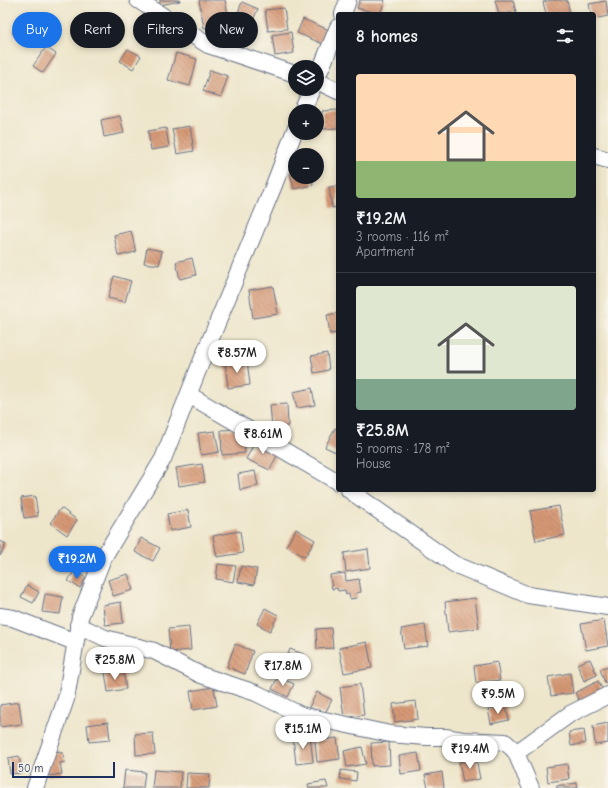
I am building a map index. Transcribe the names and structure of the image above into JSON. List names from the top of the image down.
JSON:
{
  "scale_bar": "50 m",
  "page": {
    "chip": [
      "Buy",
      "Rent",
      "Filters",
      "New"
    ],
    "heading": "8 homes",
    "map_buttons": ["+", "−"],
    "list": [
      {
        "name": "₹19.2M",
        "note": "3 rooms · 116 m² · Apartment"
      },
      {
        "name": "₹25.8M",
        "note": "5 rooms · 178 m² · House"
      }
    ],
    "price": [
      "₹8.57M",
      "₹8.61M",
      "₹19.2M",
      "₹25.8M",
      "₹17.8M",
      "₹9.5M",
      "₹15.1M",
      "₹19.4M"
    ],
    "scale": "50 m"
  }
}
